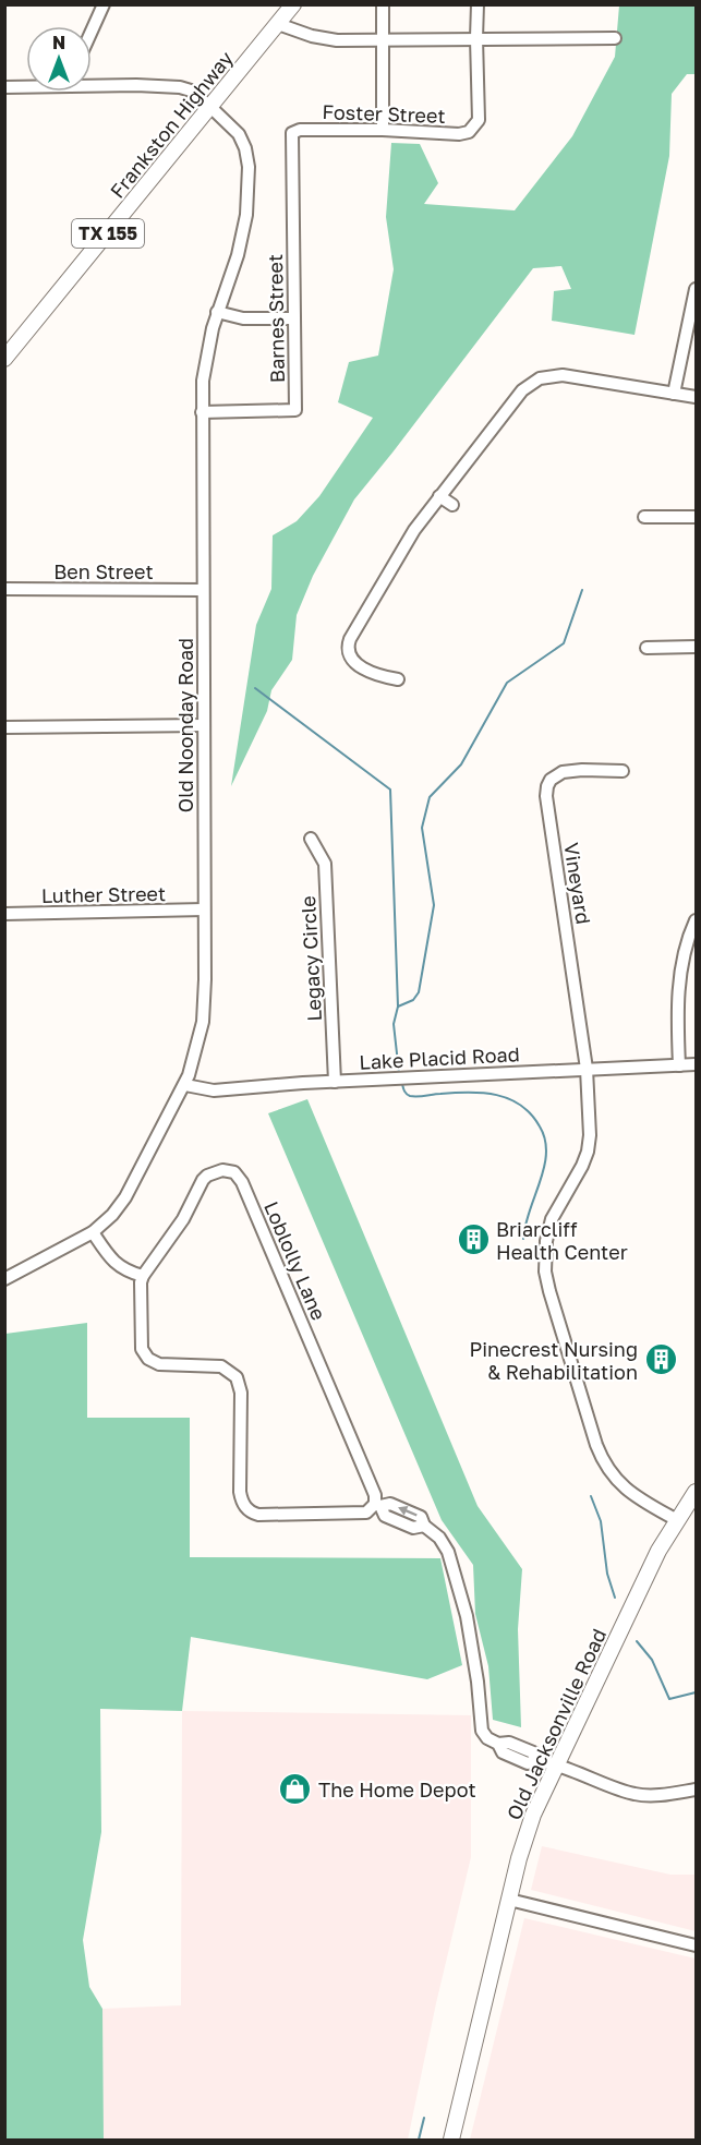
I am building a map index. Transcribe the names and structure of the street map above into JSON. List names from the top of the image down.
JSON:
{
  "streets": {
    "main road": ["Frankston Highway", "TX 155", "Old Jacksonville Road"],
    "street": [
      "Foster Street",
      "Barnes Street",
      "Ben Street",
      "Old Noonday Road",
      "Vineyard",
      "Luther Street",
      "Legacy Circle",
      "Lake Placid Road",
      "Loblolly Lane"
    ]
  },
  "crossings": [
    ["Foster Street", "Barnes Street"],
    ["Frankston Highway", "Old Noonday Road"],
    ["Barnes Street", "Old Noonday Road"],
    ["Ben Street", "Old Noonday Road"],
    ["Old Noonday Road", "Luther Street"],
    ["Old Noonday Road", "Lake Placid Road"],
    ["Vineyard", "Lake Placid Road"],
    ["Legacy Circle", "Lake Placid Road"]
  ],
  "places": {
    "building": ["Briarcliff Health Center", "Pinecrest Nursing & Rehabilitation"],
    "shop": ["The Home Depot"]
  },
  "north": "top"
}
